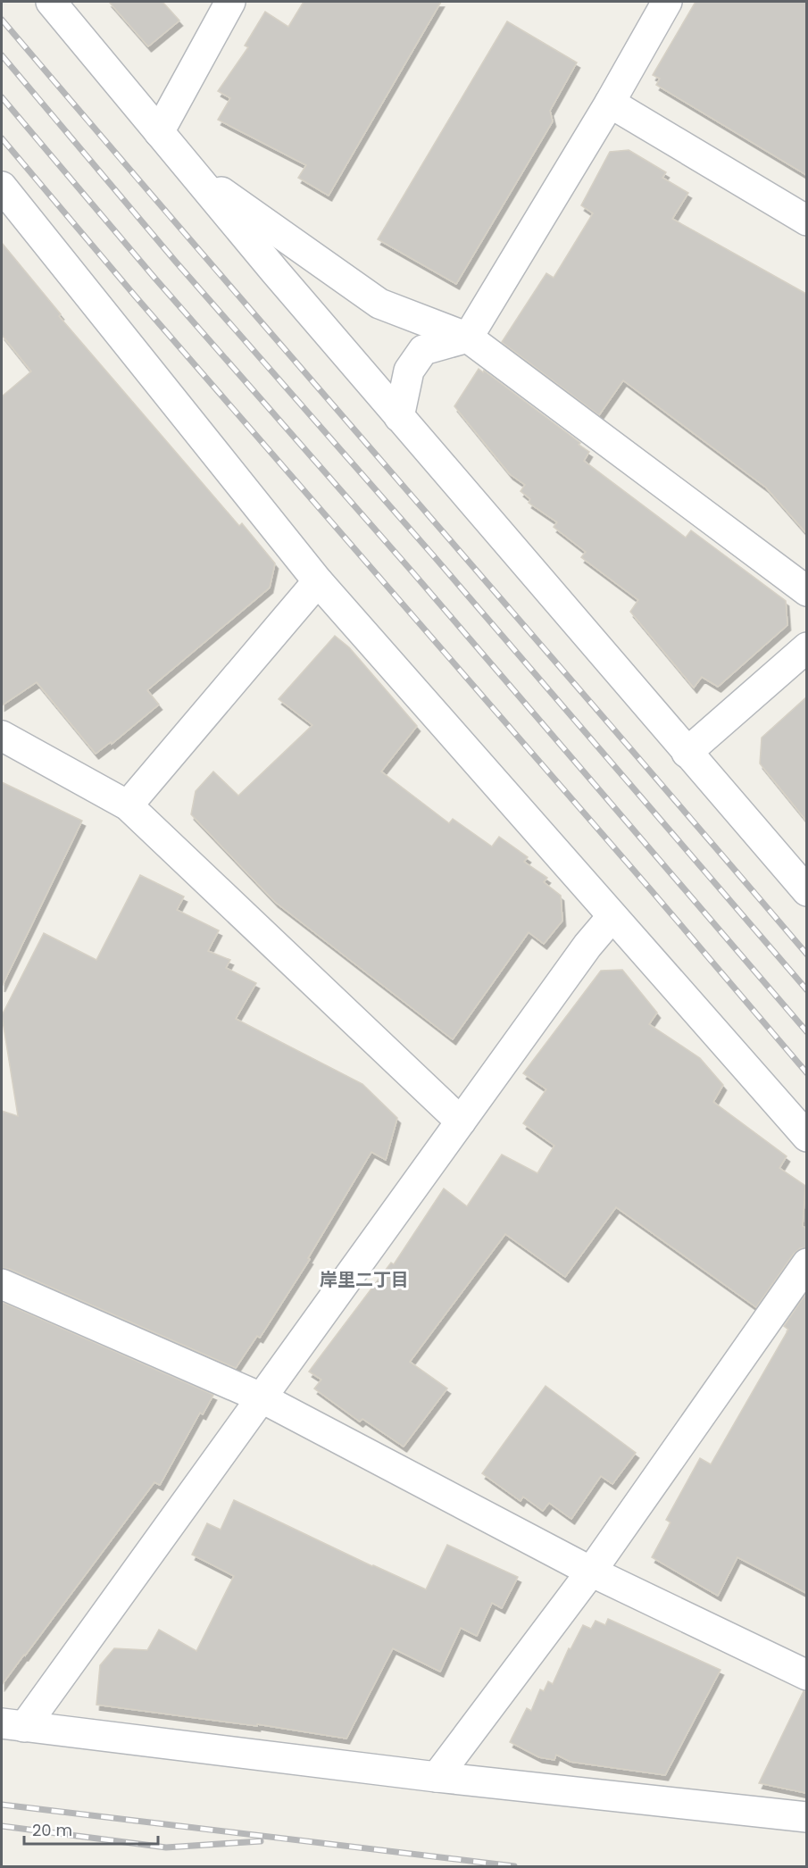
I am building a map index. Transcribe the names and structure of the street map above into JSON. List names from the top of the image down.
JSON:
{
  "districts": ["岸里二丁目"],
  "scale_bar": "20 m"
}
